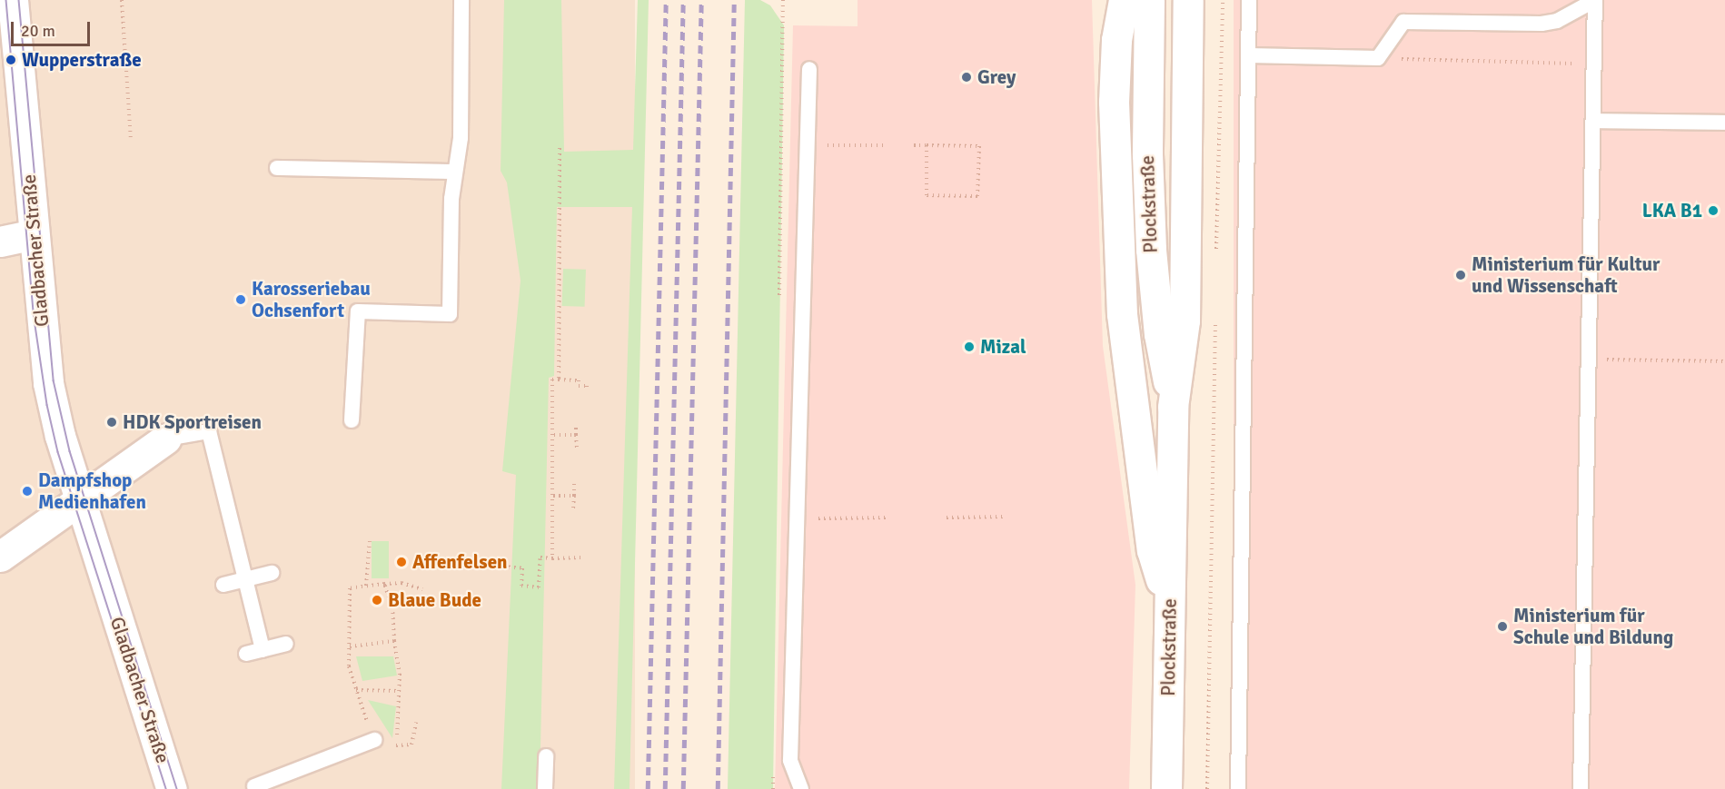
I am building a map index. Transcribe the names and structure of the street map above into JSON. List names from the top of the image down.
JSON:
{
  "streets": {
    "main road": ["Plockstraße", "Gladbacher Straße"]
  },
  "places": [
    "Wupperstraße",
    "Grey",
    "LKA B1",
    "Ministerium für Kultur und Wissenschaft",
    "Karosseriebau Ochsenfort",
    "Mizal",
    "HDK Sportreisen",
    "Dampfshop Medienhafen",
    "Affenfelsen",
    "Blaue Bude",
    "Ministerium für Schule und Bildung"
  ],
  "scale_bar": "20 m"
}
